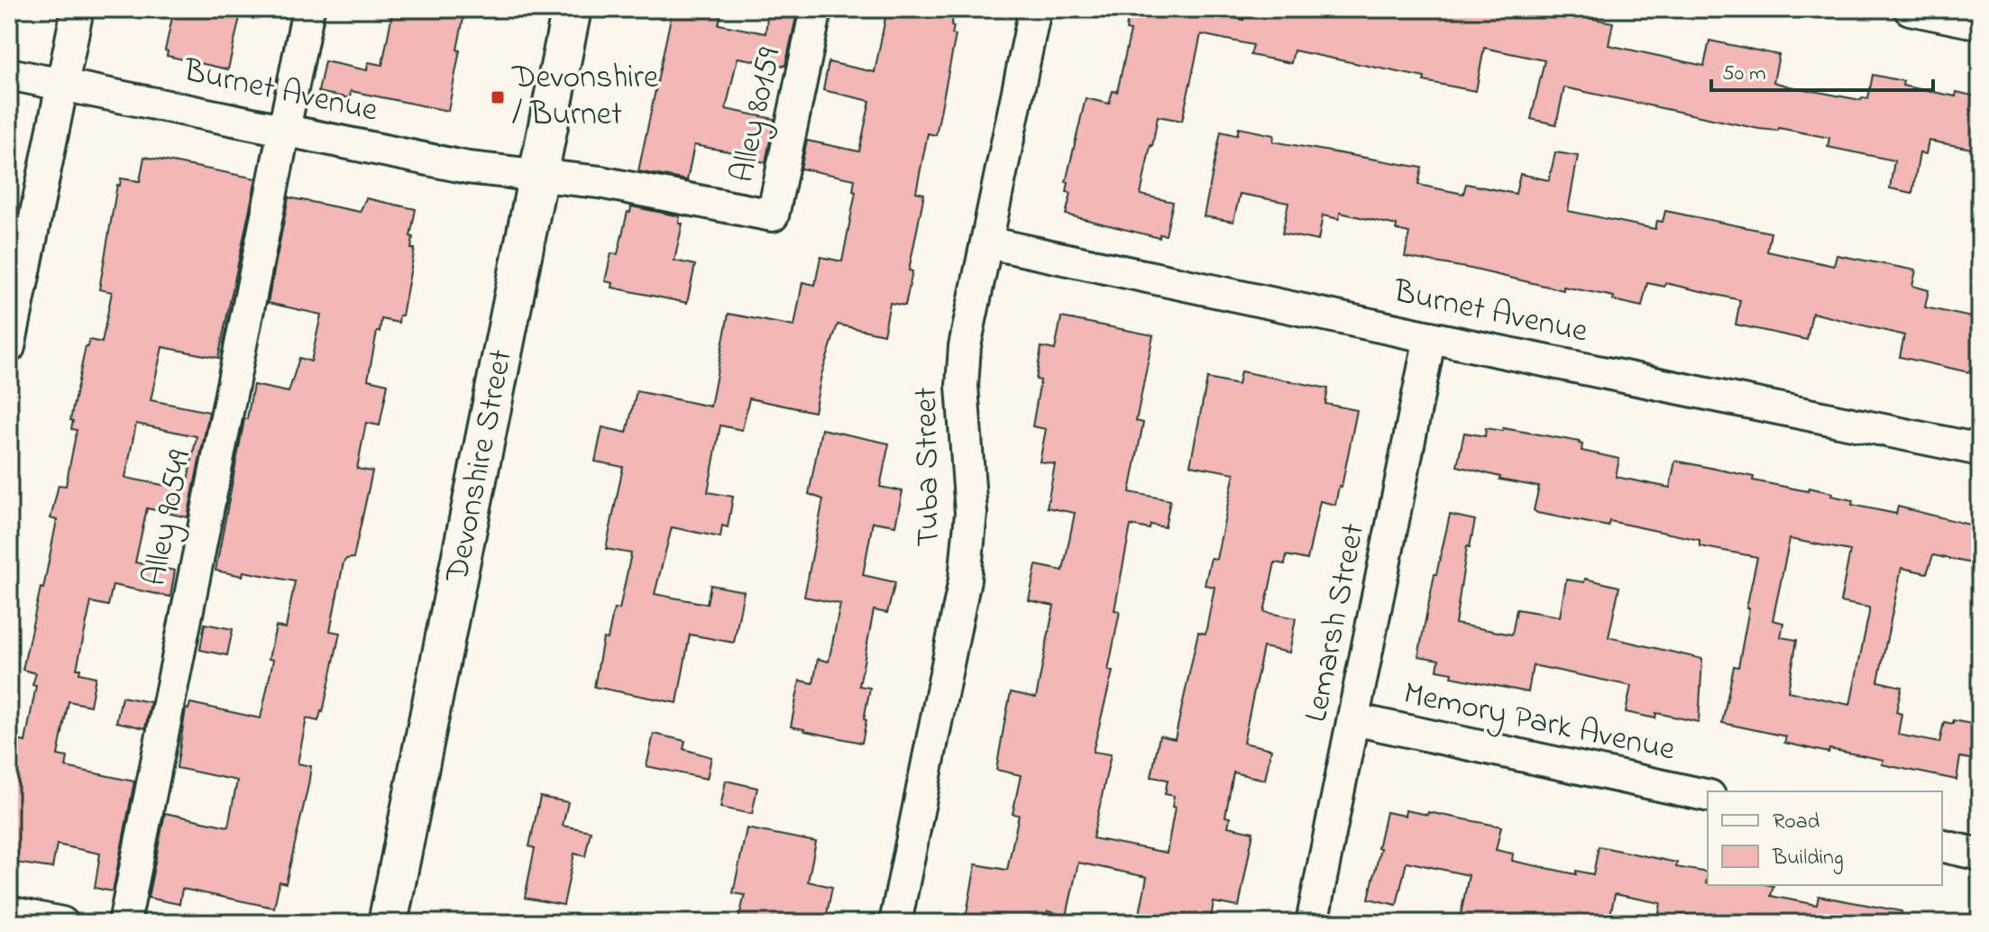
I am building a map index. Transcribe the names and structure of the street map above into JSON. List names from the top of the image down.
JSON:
{
  "streets": {
    "main road": ["Devonshire Street"],
    "street": [
      "Burnet Avenue",
      "Alley 80159",
      "Tuba Street",
      "Alley 90549",
      "Lemarsh Street",
      "Memory Park Avenue"
    ]
  },
  "crossings": [
    ["Burnet Avenue", "Alley 80159"],
    ["Burnet Avenue", "Devonshire Street"],
    ["Burnet Avenue", "Tuba Street"],
    ["Burnet Avenue", "Alley 90549"],
    ["Burnet Avenue", "Lemarsh Street"],
    ["Alley 80159", "Devonshire Street"],
    ["Lemarsh Street", "Memory Park Avenue"]
  ],
  "places": {
    "transit": ["Devonshire / Burnet"]
  },
  "legend": ["Road", "Building"],
  "scale_bar": "50 m"
}
